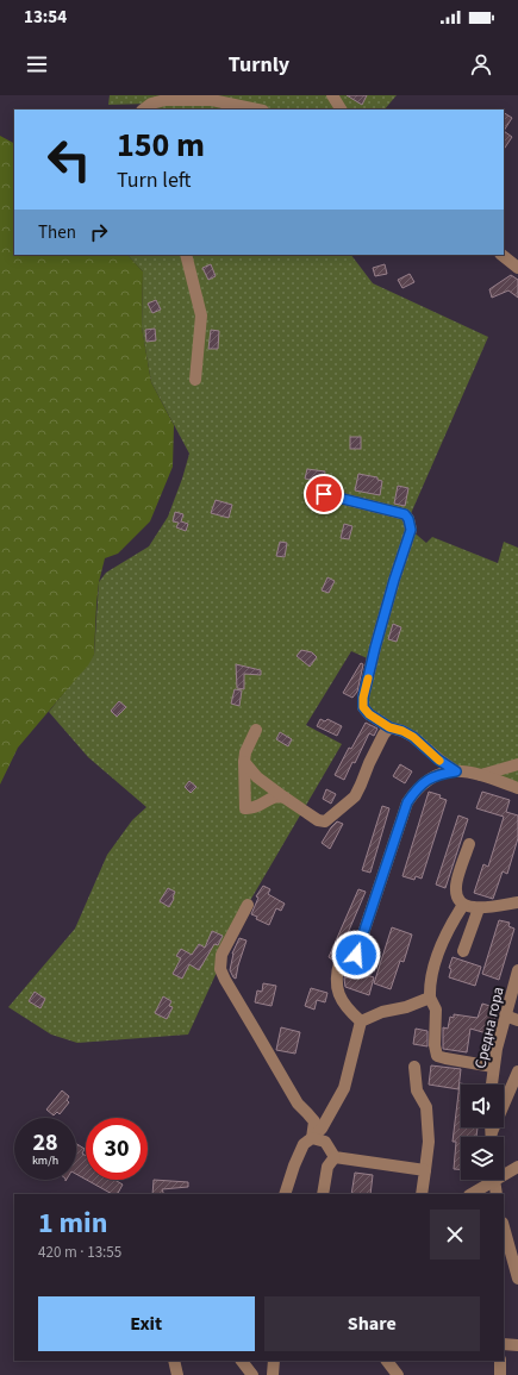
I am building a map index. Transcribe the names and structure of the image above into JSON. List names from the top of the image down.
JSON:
{
  "streets": {
    "street": ["Средна гора"]
  },
  "page": {
    "status": "13:54",
    "header": "Turnly",
    "turn": ["150 m", "Turn left"],
    "then": "Then",
    "speed": "28 km/h",
    "limit": "30",
    "heading": ["1 min", "420 m · 13:55"],
    "buttons": ["Exit", "Share"]
  }
}
